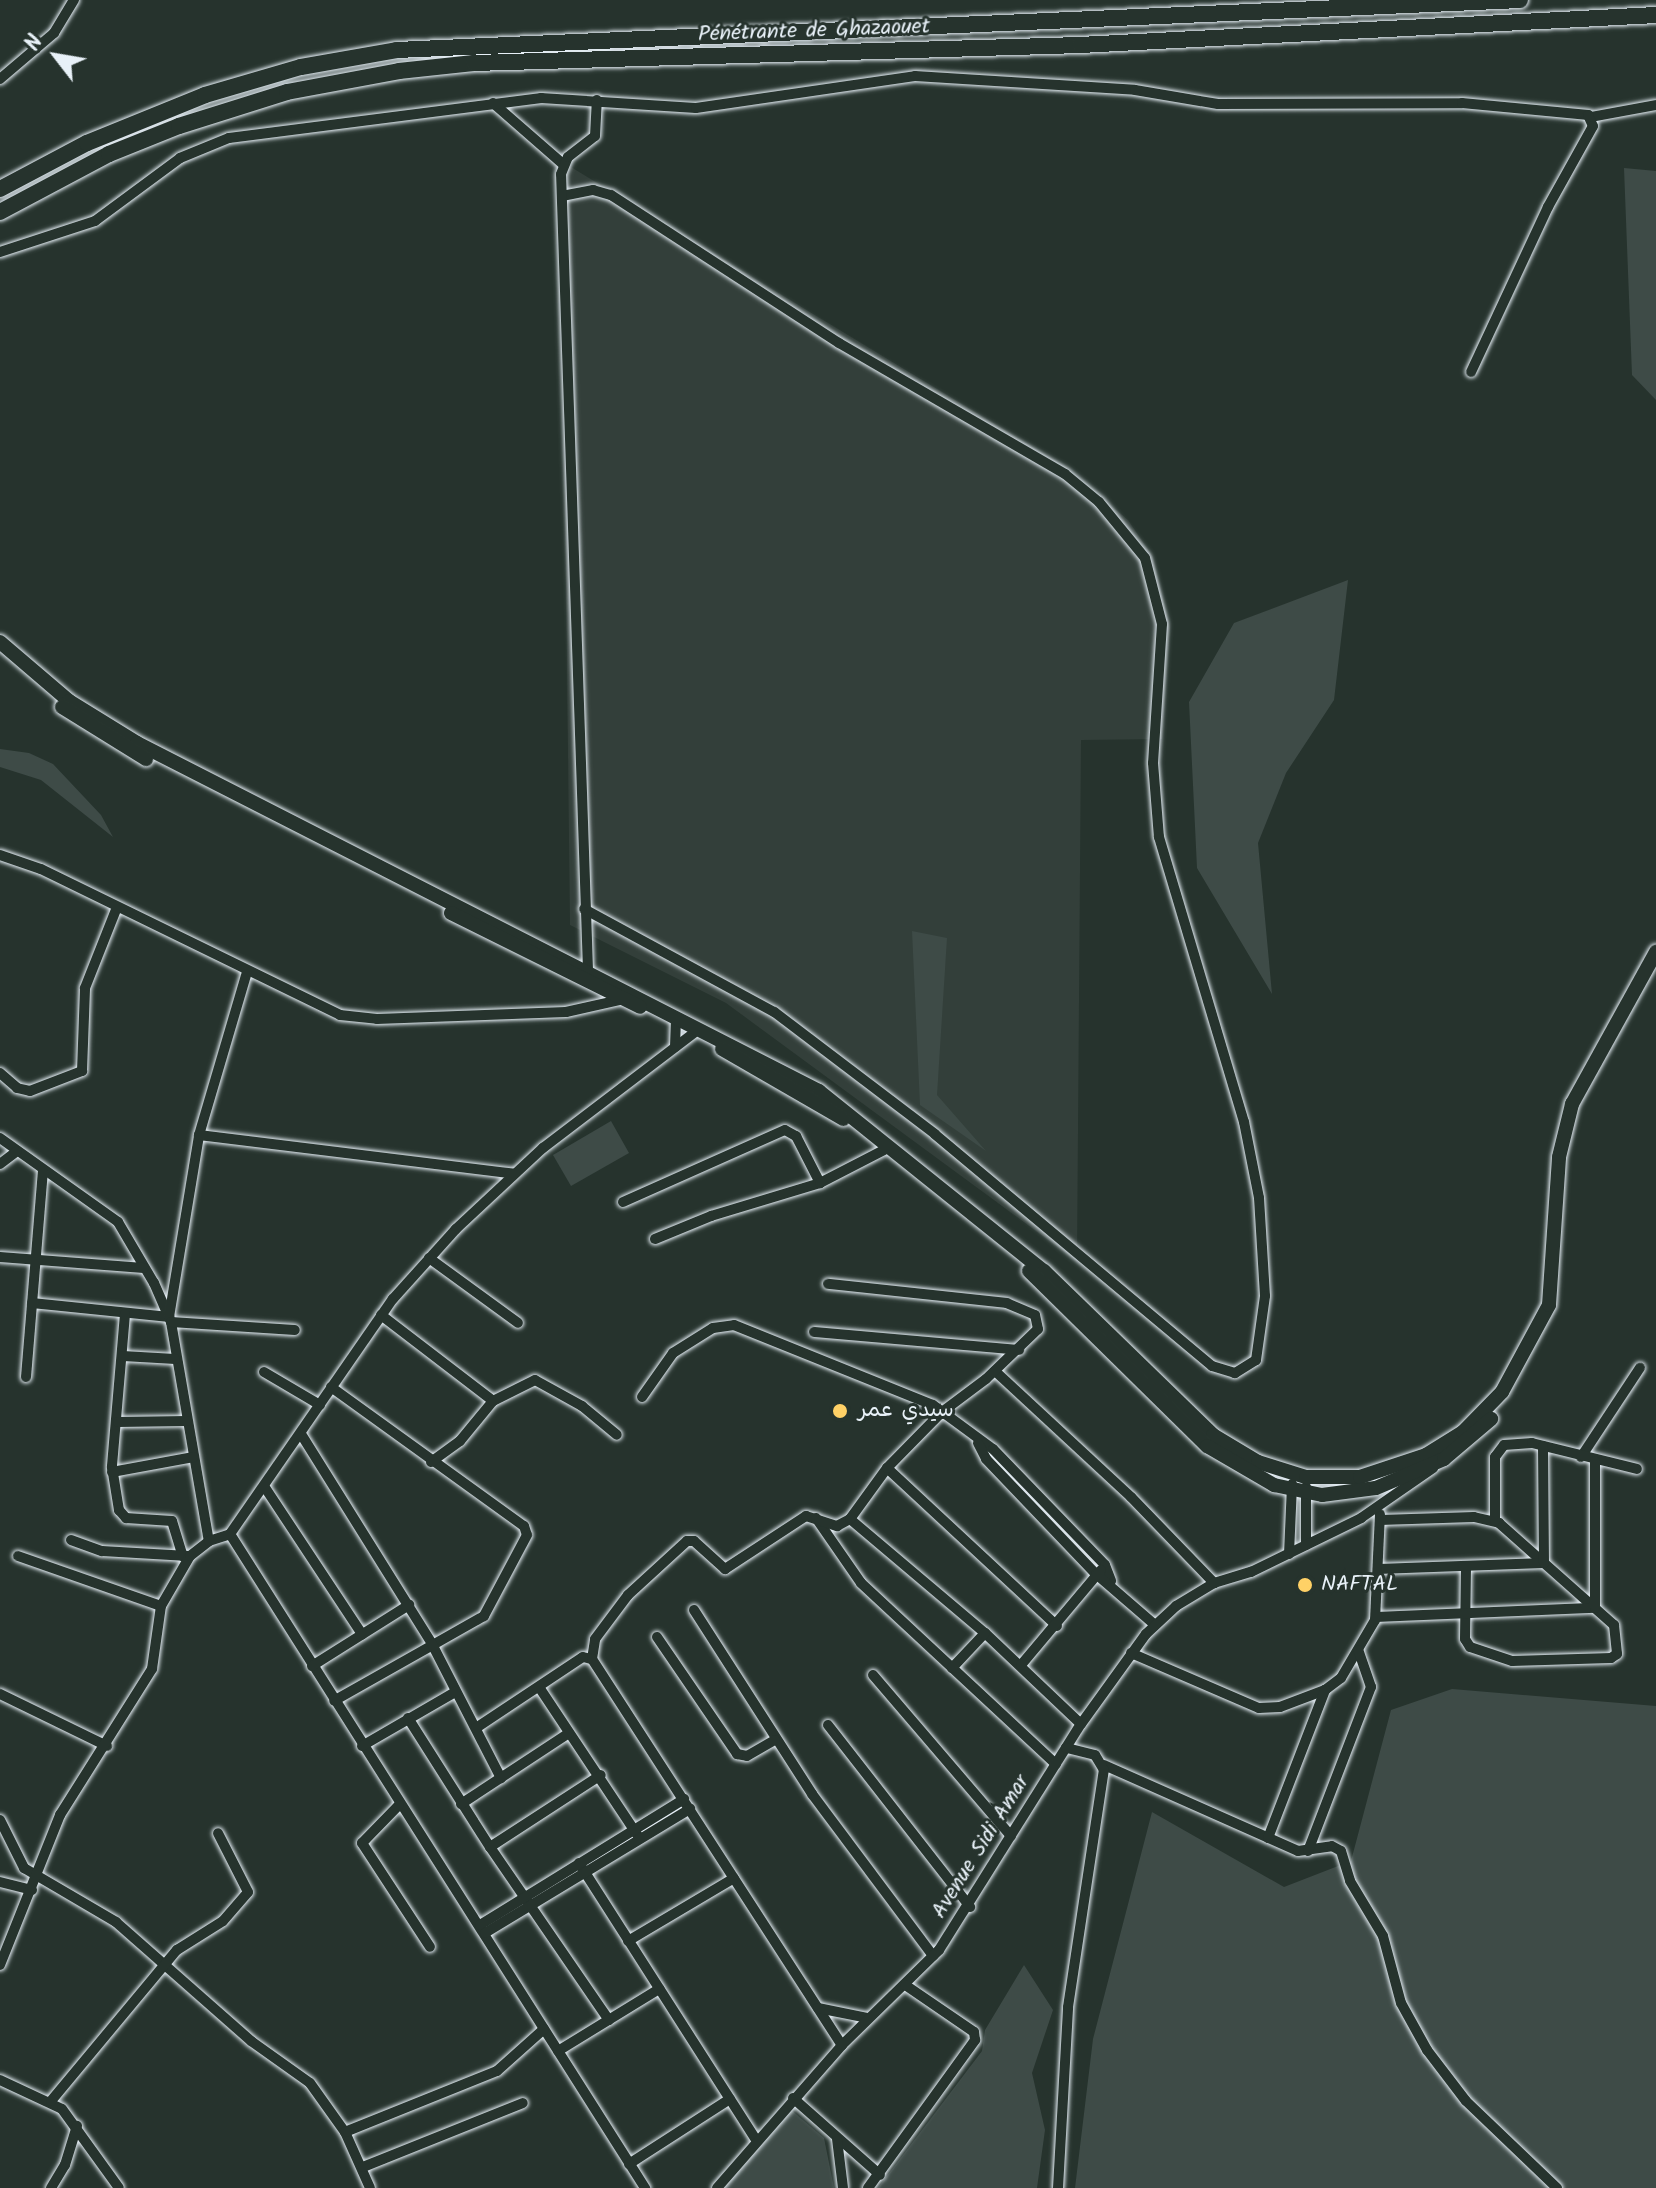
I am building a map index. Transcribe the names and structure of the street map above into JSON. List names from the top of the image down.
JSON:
{
  "streets": {
    "highway": ["Pénétrante de Ghazaouet"],
    "street": ["Avenue Sidi Amar"]
  },
  "places": ["سيدي عمر", "NAFTAL"],
  "north": "top left"
}
